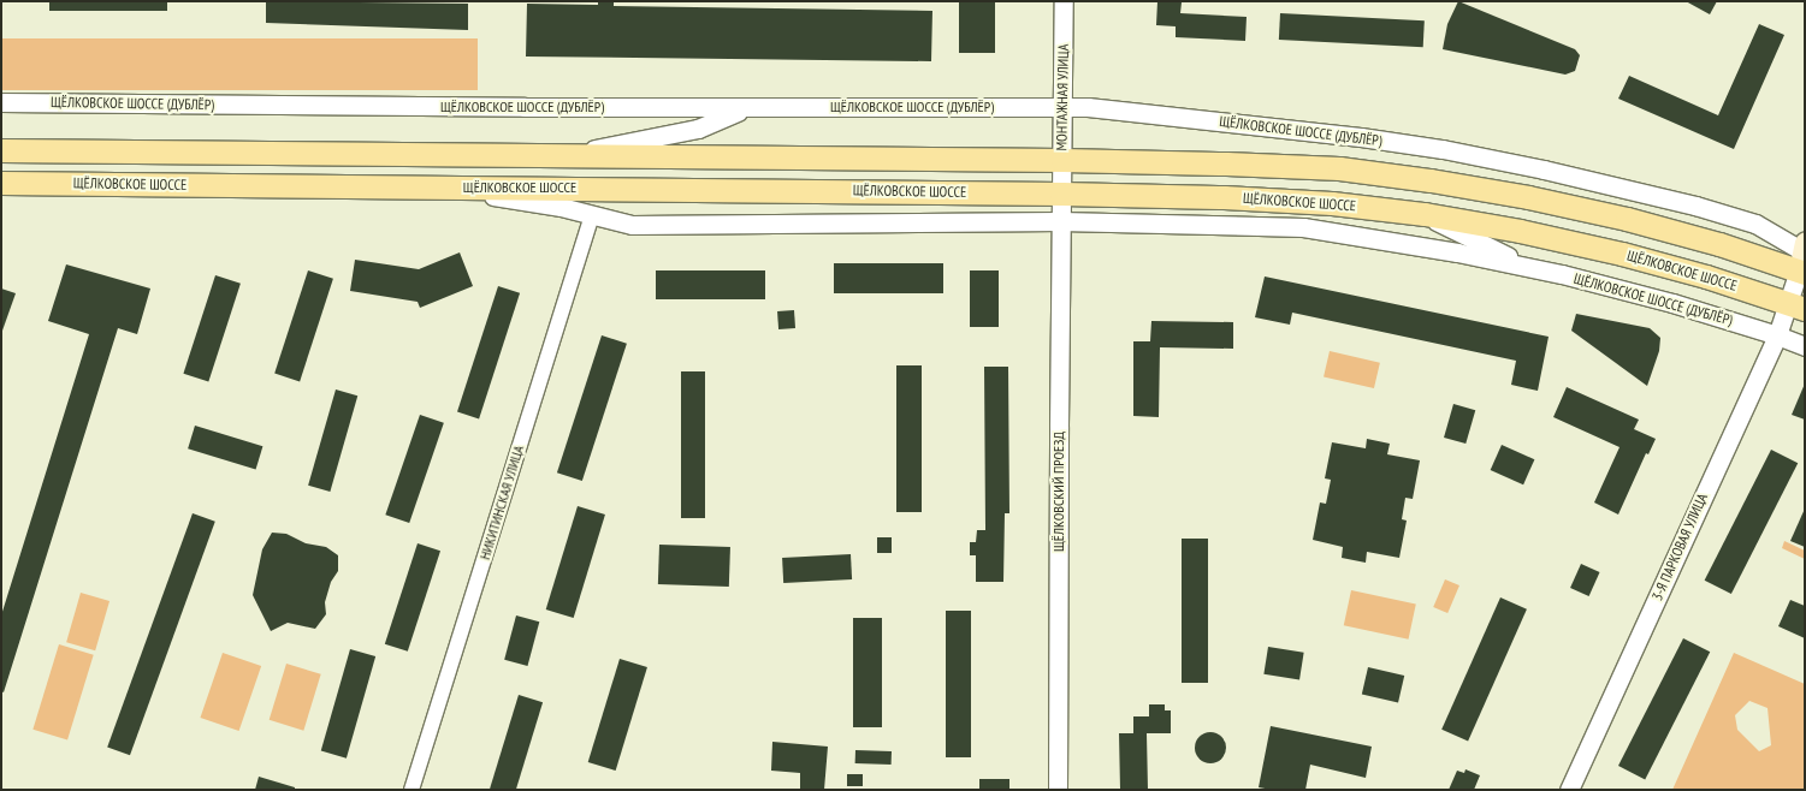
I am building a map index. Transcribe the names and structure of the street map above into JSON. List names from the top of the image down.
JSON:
{
  "streets": {
    "main road": ["ЩЁЛКОВСКОЕ ШОССЕ"],
    "street": [
      "МОНТАЖНАЯ УЛИЦА",
      "ЩЁЛКОВСКОЕ ШОССЕ (ДУБЛЁР)",
      "ЩЁЛКОВСКИЙ ПРОЕЗД",
      "НИКИТИНСКАЯ УЛИЦА",
      "3-Я ПАРКОВАЯ УЛИЦА"
    ]
  },
  "crossings": [
    ["МОНТАЖНАЯ УЛИЦА", "ЩЁЛКОВСКОЕ ШОССЕ (ДУБЛЁР)"],
    ["МОНТАЖНАЯ УЛИЦА", "ЩЁЛКОВСКОЕ ШОССЕ"],
    ["МОНТАЖНАЯ УЛИЦА", "ЩЁЛКОВСКИЙ ПРОЕЗД"],
    ["ЩЁЛКОВСКОЕ ШОССЕ (ДУБЛЁР)", "ЩЁЛКОВСКОЕ ШОССЕ"],
    ["ЩЁЛКОВСКОЕ ШОССЕ (ДУБЛЁР)", "ЩЁЛКОВСКИЙ ПРОЕЗД"],
    ["ЩЁЛКОВСКОЕ ШОССЕ (ДУБЛЁР)", "НИКИТИНСКАЯ УЛИЦА"],
    ["ЩЁЛКОВСКОЕ ШОССЕ (ДУБЛЁР)", "3-Я ПАРКОВАЯ УЛИЦА"],
    ["ЩЁЛКОВСКОЕ ШОССЕ", "ЩЁЛКОВСКИЙ ПРОЕЗД"],
    ["ЩЁЛКОВСКОЕ ШОССЕ", "3-Я ПАРКОВАЯ УЛИЦА"]
  ]
}
